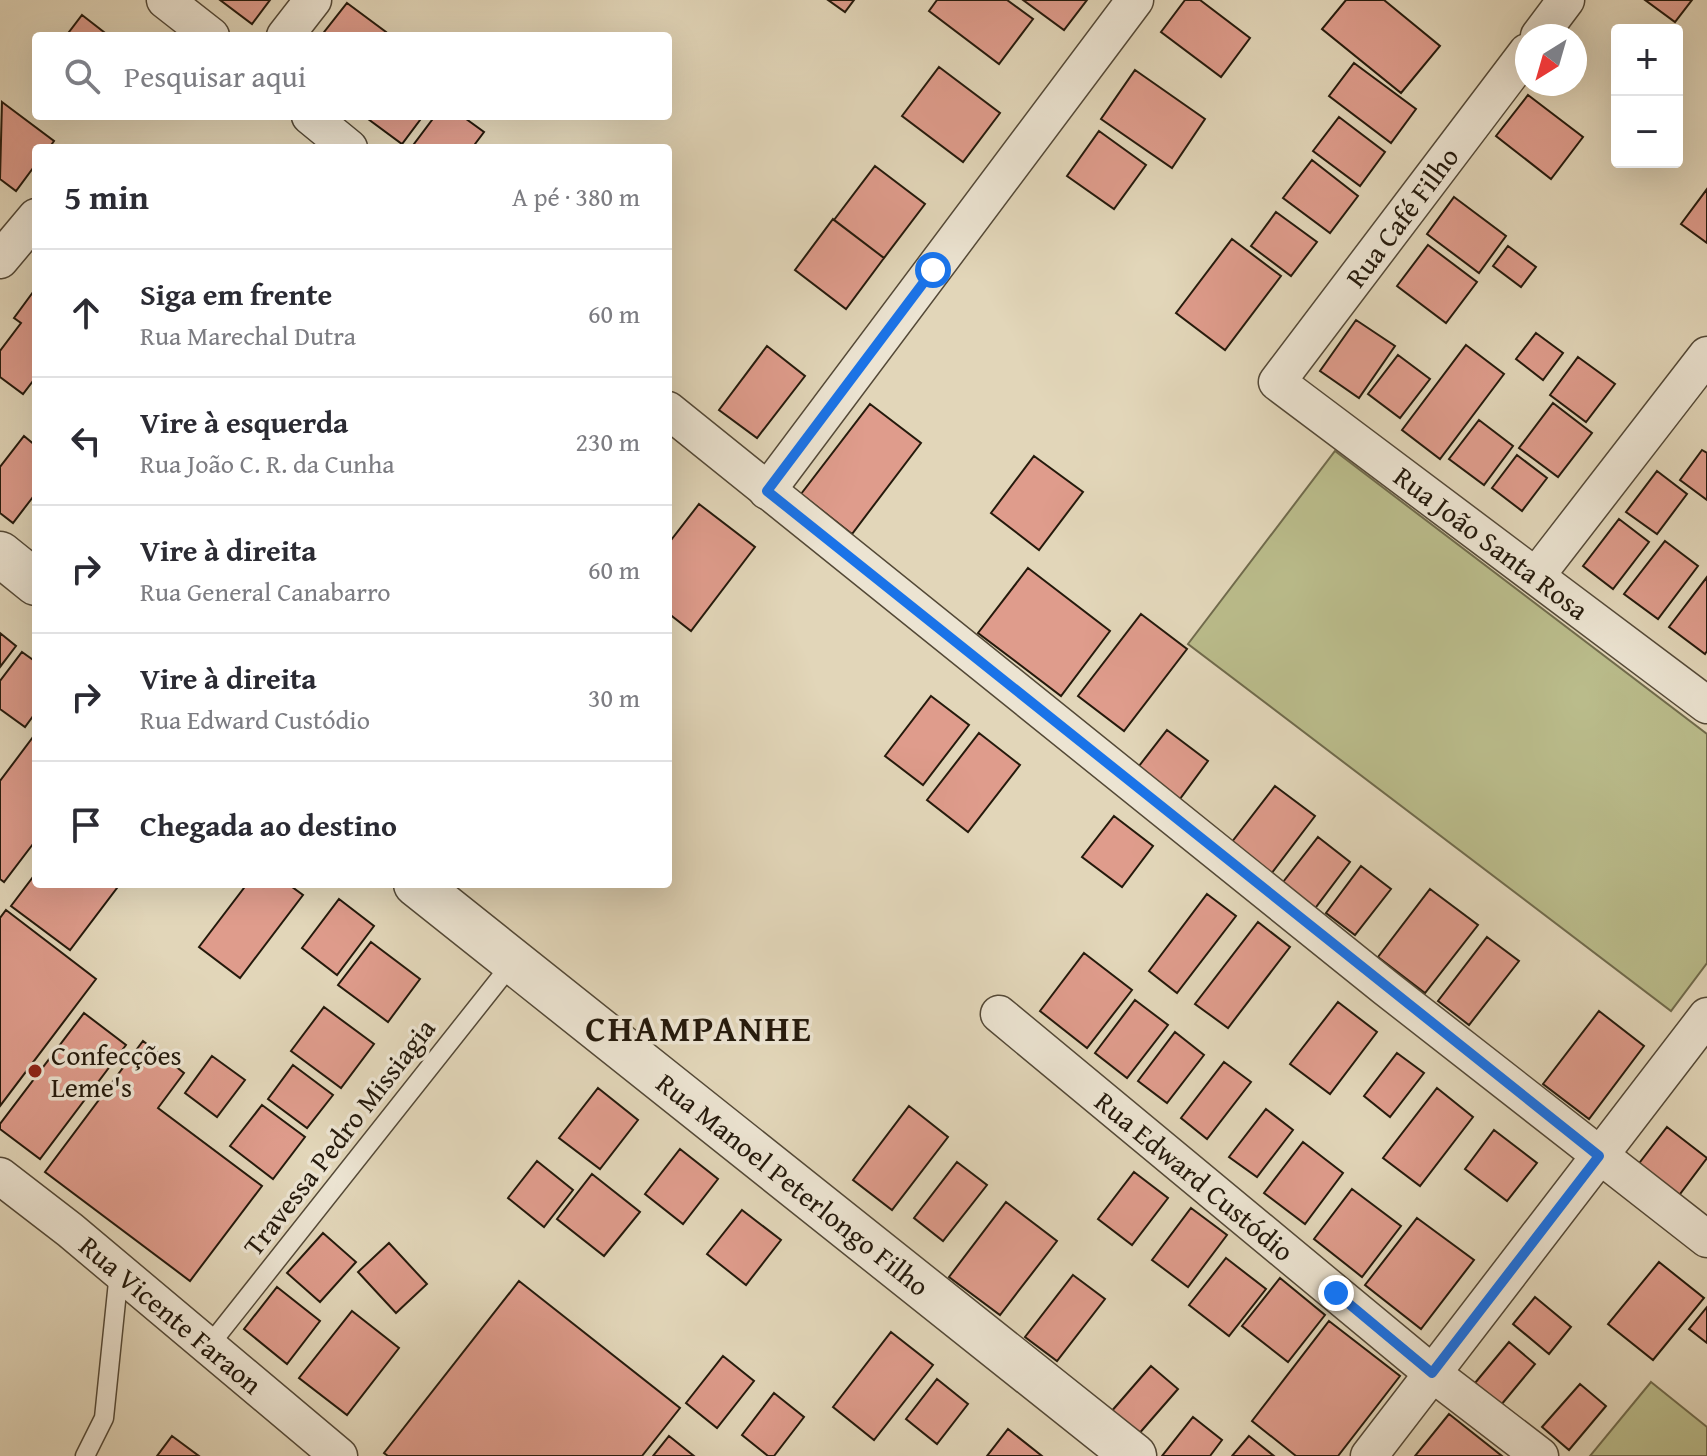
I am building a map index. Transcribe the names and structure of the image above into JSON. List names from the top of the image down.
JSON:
{
  "streets": {
    "street": [
      "Rua Café Filho",
      "Rua João Santa Rosa",
      "Rua Edward Custódio",
      "Rua Manoel Peterlongo Filho",
      "Rua Vicente Faraon"
    ],
    "lane": ["Travessa Pedro Missiagia"]
  },
  "crossings": [
    ["Rua Café Filho", "Rua João Santa Rosa"],
    ["Travessa Pedro Missiagia", "Rua Manoel Peterlongo Filho"],
    ["Travessa Pedro Missiagia", "Rua Vicente Faraon"]
  ],
  "districts": ["CHAMPANHE"],
  "places": ["Confecções Leme's"],
  "north": "bottom left",
  "page": {
    "map_buttons": ["+", "−"],
    "search": "Pesquisar aqui",
    "heading": ["5 min", "A pé · 380 m"],
    "list": [
      ["Siga em frente", "Rua Marechal Dutra", "60 m"],
      ["Vire à esquerda", "Rua João C. R. da Cunha", "230 m"],
      ["Vire à direita", "Rua General Canabarro", "60 m"],
      ["Vire à direita", "Rua Edward Custódio", "30 m"],
      "Chegada ao destino"
    ]
  }
}
